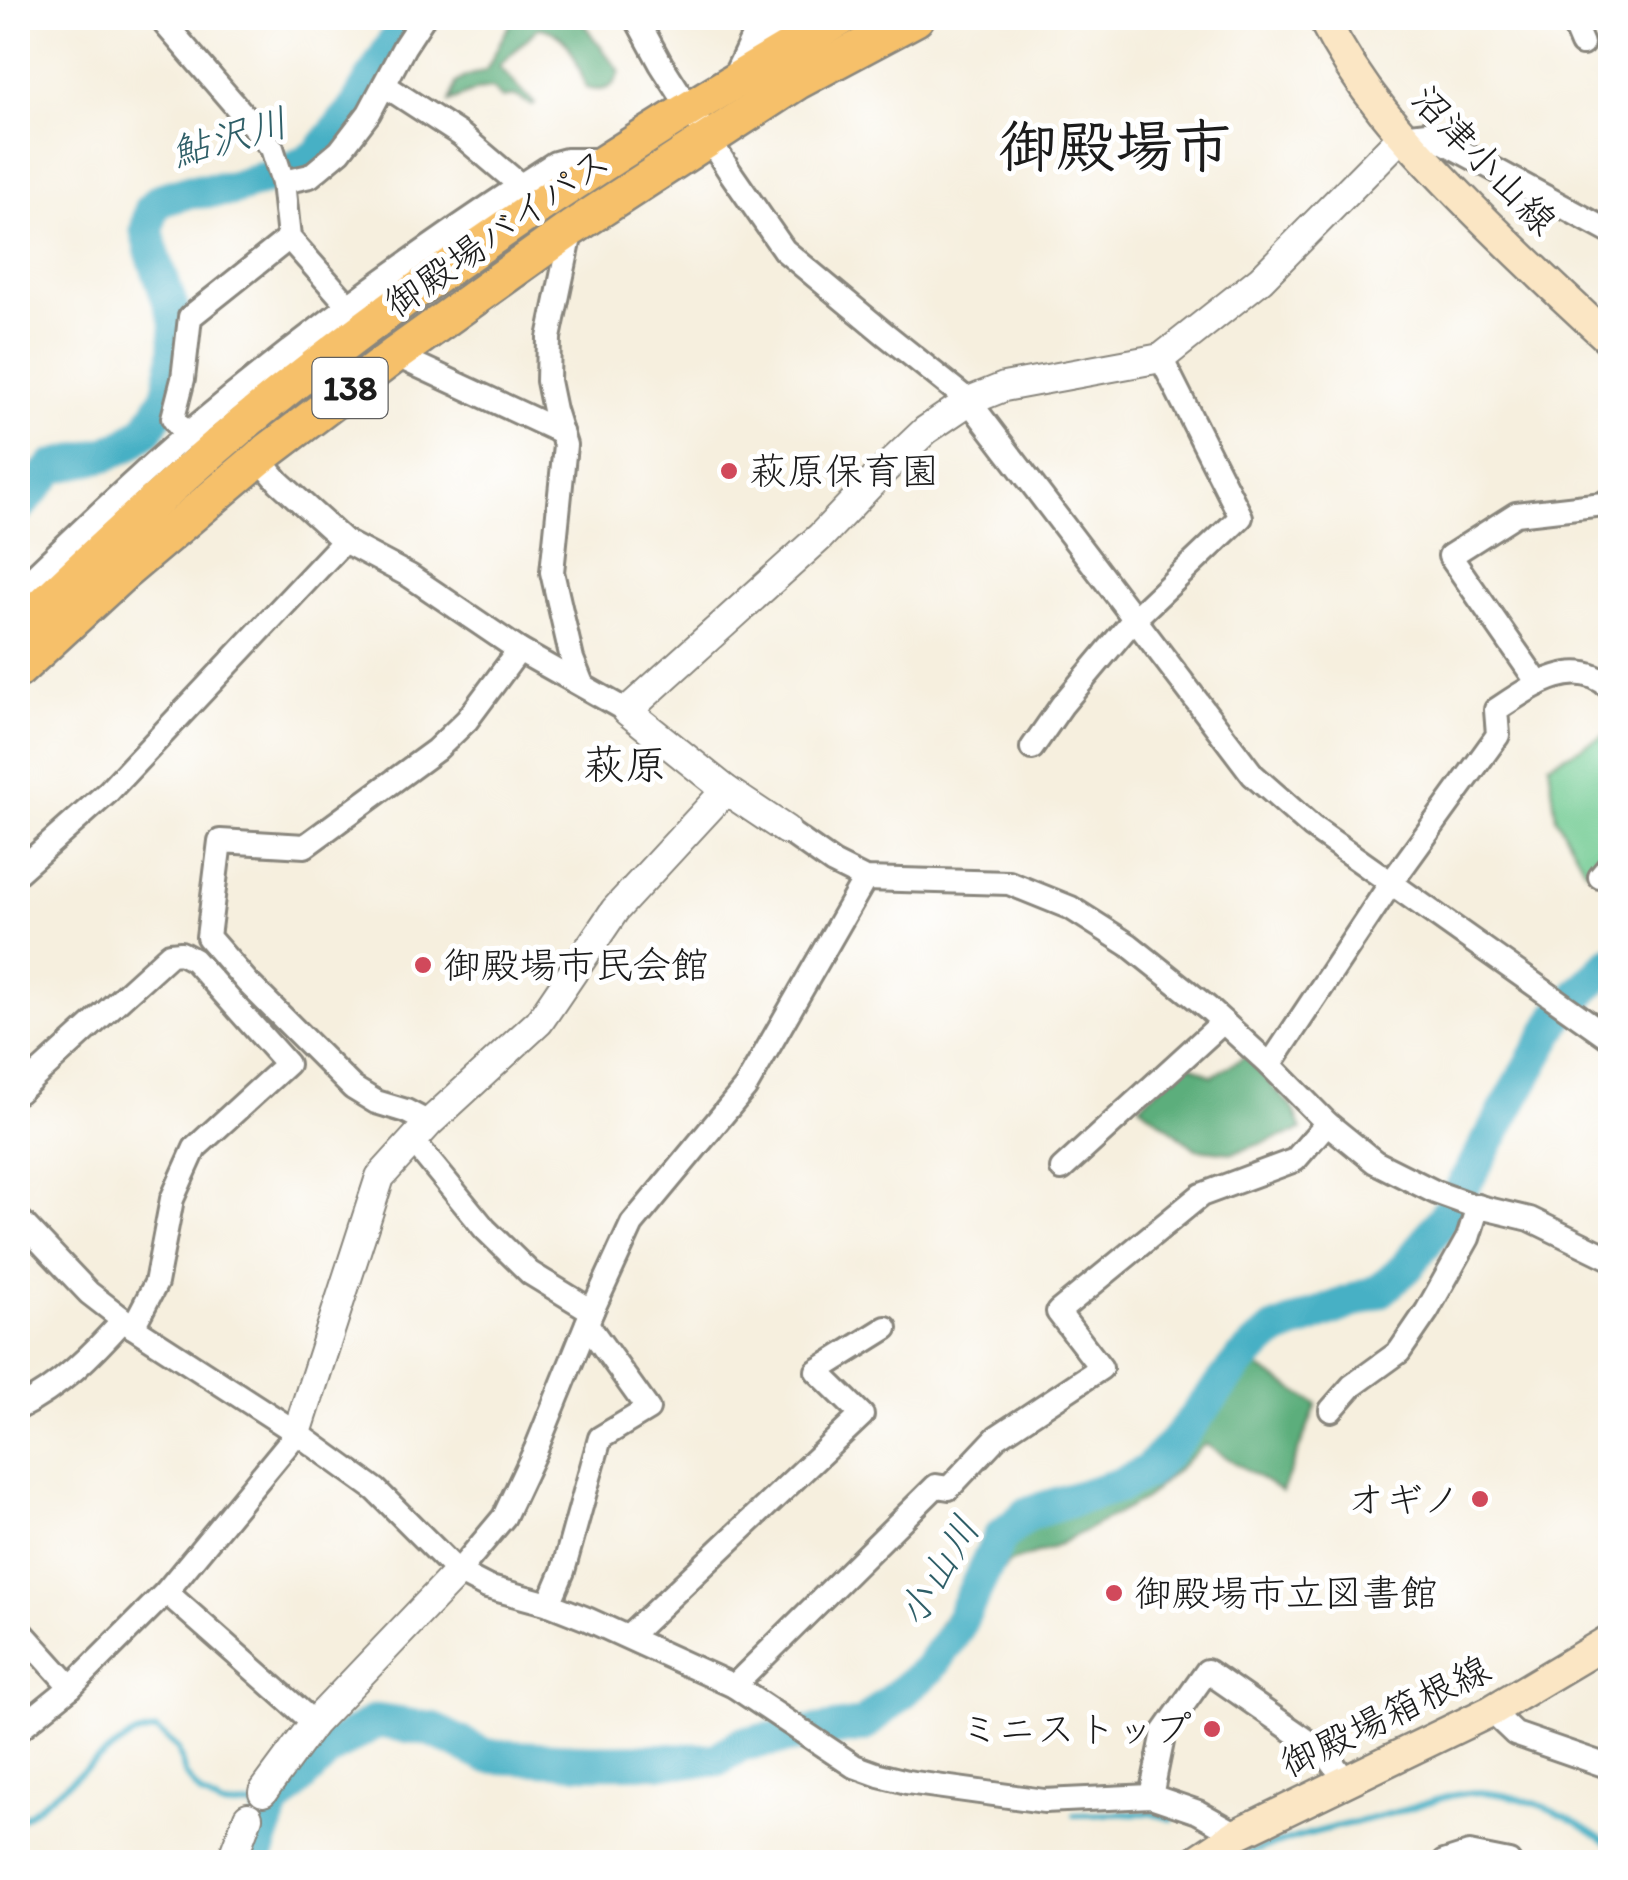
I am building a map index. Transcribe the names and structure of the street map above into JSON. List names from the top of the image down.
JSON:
{
  "streets": {
    "highway": ["御殿場バイパス", "138"],
    "main road": ["沼津小山線", "御殿場箱根線"]
  },
  "districts": ["御殿場市", "萩原"],
  "water": ["鮎沢川", "小山川"],
  "places": [
    "萩原保育園",
    "御殿場市民会館",
    "オギノ",
    "御殿場市立図書館",
    "ミニストップ"
  ]
}
